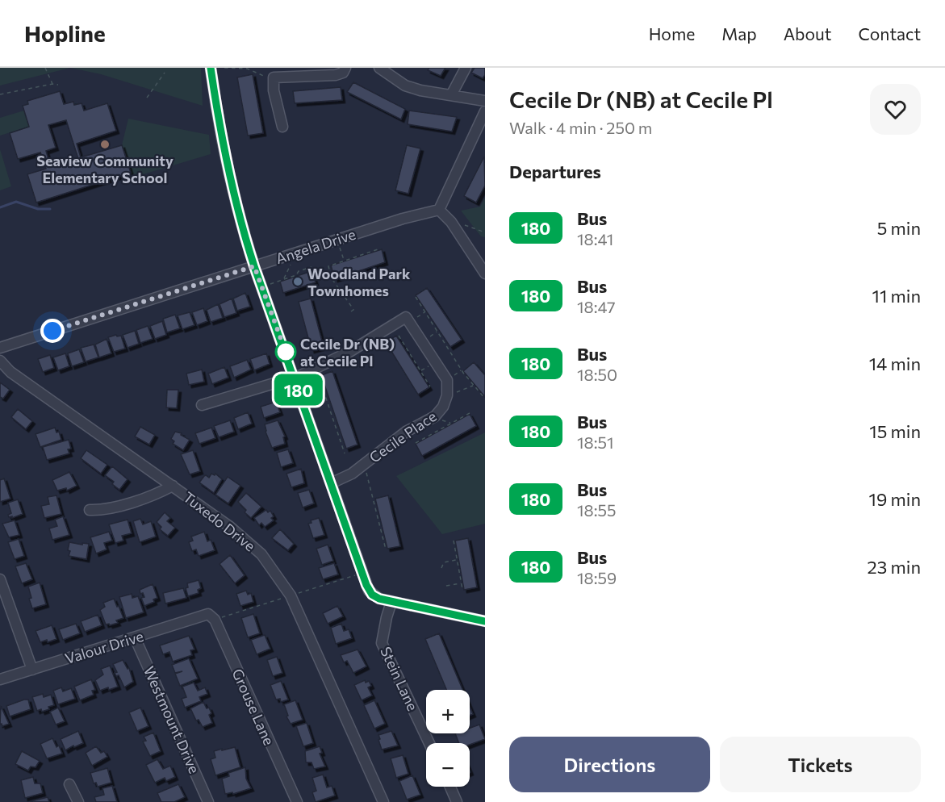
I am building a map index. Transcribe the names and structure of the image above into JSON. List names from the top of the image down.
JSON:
{
  "streets": {
    "street": [
      "Angela Drive",
      "Cecile Place",
      "Tuxedo Drive",
      "Valour Drive",
      "Stein Lane",
      "Grouse Lane",
      "Westmount Drive"
    ]
  },
  "crossings": [
    ["Valour Drive", "Grouse Lane"],
    ["Valour Drive", "Westmount Drive"]
  ],
  "places": ["Seaview Community Elementary School", "Woodland Park Townhomes", "Cecile Dr (NB) at Cecile Pl"],
  "lines": ["bus line 180"],
  "page": {
    "header": "Hopline",
    "nav": [
      "Home",
      "Map",
      "About",
      "Contact"
    ],
    "on_map": "180",
    "heading": [
      ["Cecile Dr (NB) at Cecile Pl", "Walk · 4 min · 250 m"],
      "Departures"
    ],
    "list": [
      {
        "mark": "180",
        "name": "Bus",
        "note": "18:41",
        "value": "5 min"
      },
      {
        "mark": "180",
        "name": "Bus",
        "note": "18:47",
        "value": "11 min"
      },
      {
        "mark": "180",
        "name": "Bus",
        "note": "18:50",
        "value": "14 min"
      },
      {
        "mark": "180",
        "name": "Bus",
        "note": "18:51",
        "value": "15 min"
      },
      {
        "mark": "180",
        "name": "Bus",
        "note": "18:55",
        "value": "19 min"
      },
      {
        "mark": "180",
        "name": "Bus",
        "note": "18:59",
        "value": "23 min"
      }
    ],
    "map_buttons": ["+", "−"],
    "buttons": ["Directions", "Tickets"]
  }
}
